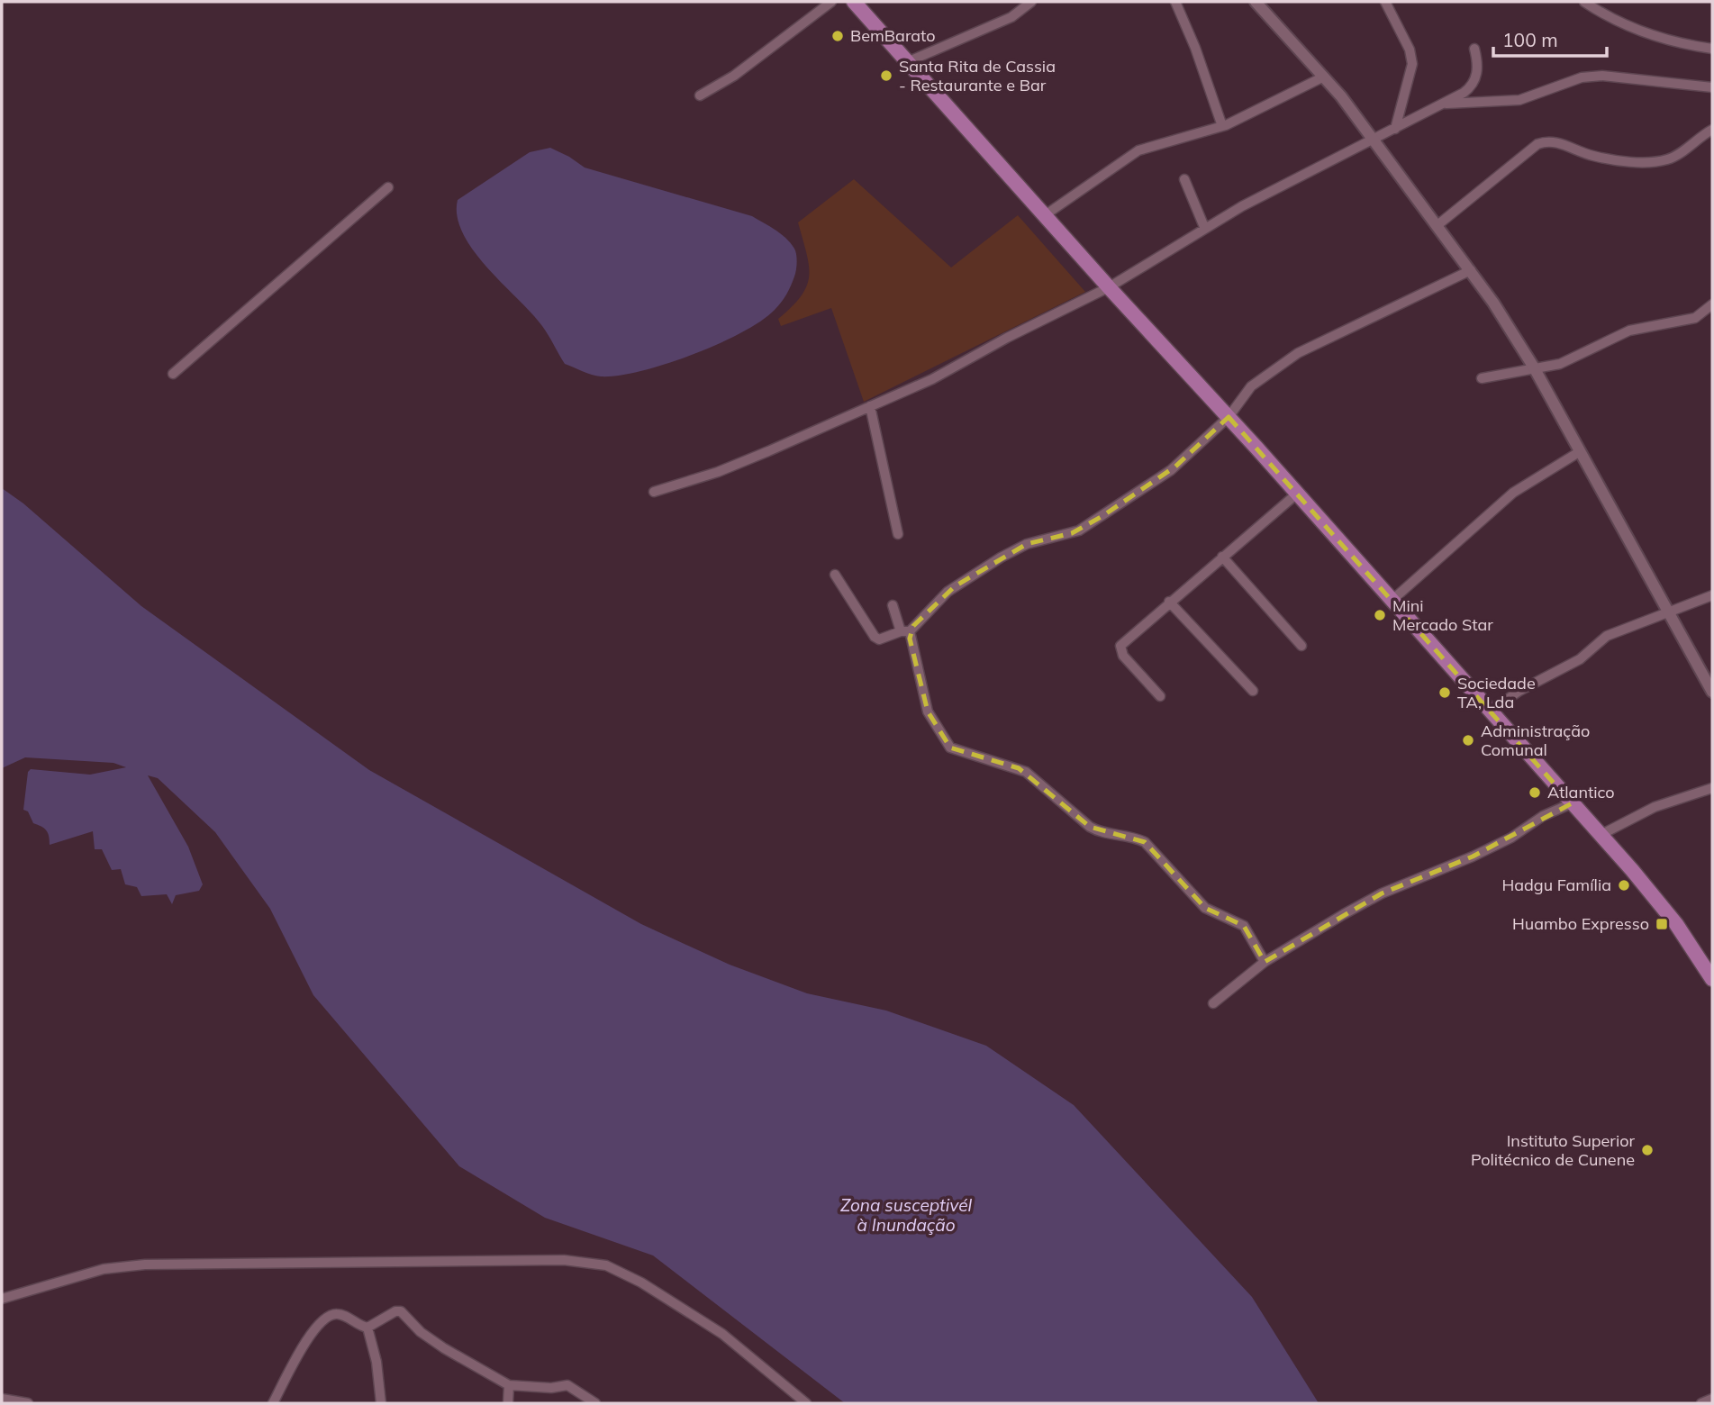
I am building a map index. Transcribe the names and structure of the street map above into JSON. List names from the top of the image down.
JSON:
{
  "water": ["Zona susceptivél à Inundação"],
  "places": {
    "other": [
      "BemBarato",
      "Santa Rita de Cassia - Restaurante e Bar",
      "Mini Mercado Star",
      "Sociedade TA, Lda",
      "Administração Comunal",
      "Atlantico",
      "Hadgu Família",
      "Instituto Superior Politécnico de Cunene"
    ],
    "transit": ["Huambo Expresso"]
  },
  "scale_bar": "100 m"
}
